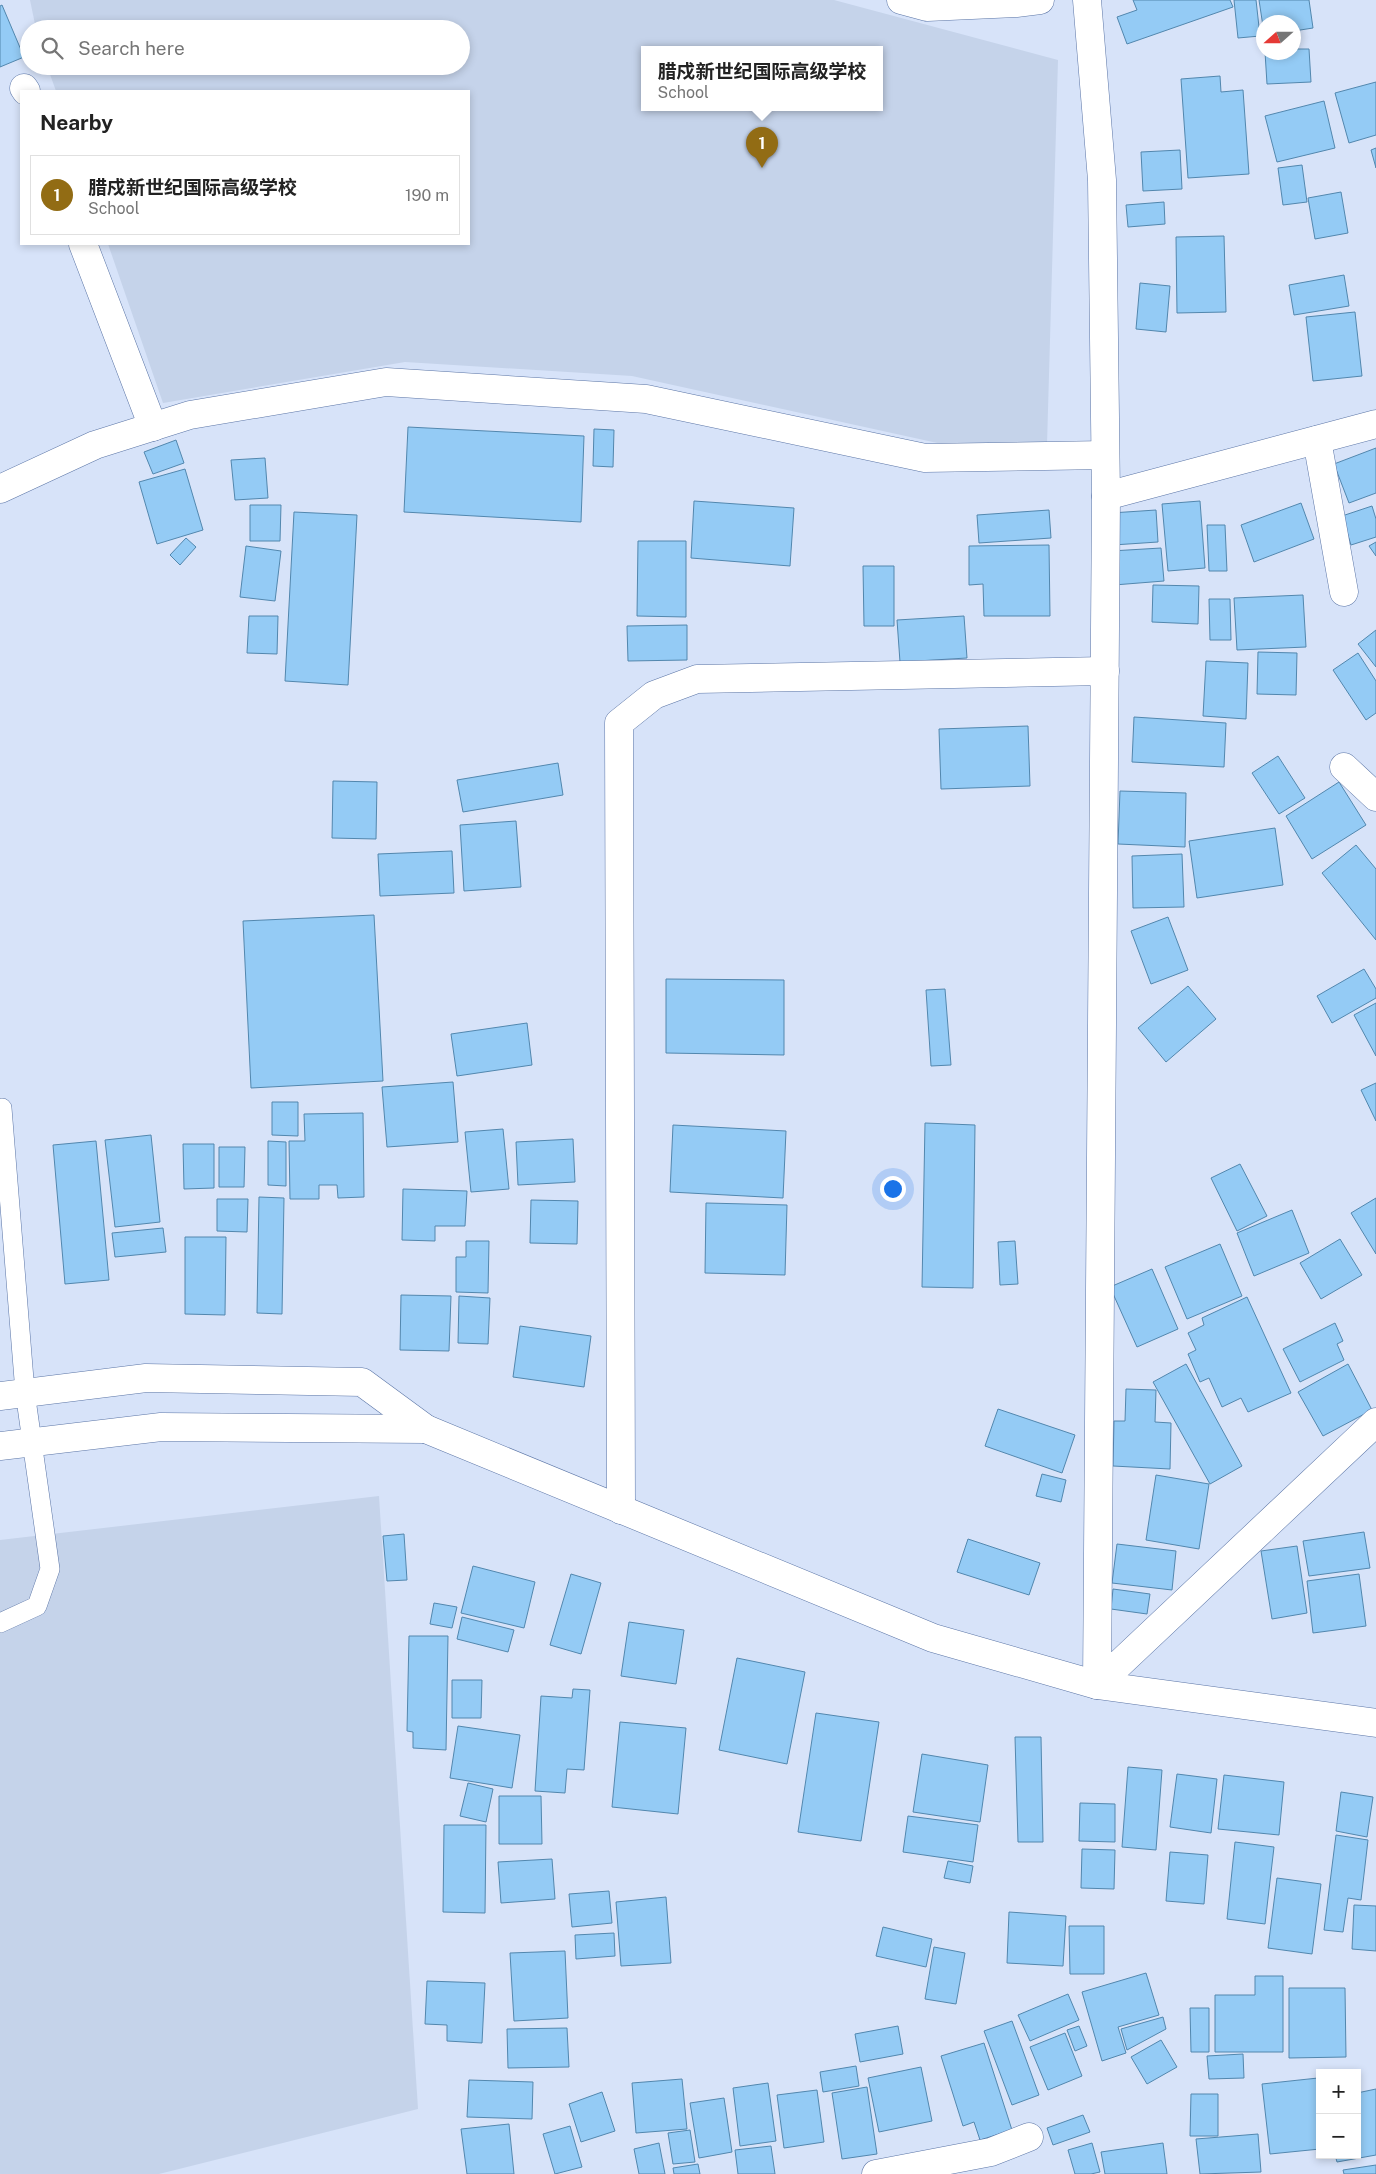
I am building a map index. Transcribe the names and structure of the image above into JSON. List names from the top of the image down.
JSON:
{
  "north": "left",
  "page": {
    "search": "Search here",
    "popup": ["腊戍新世纪国际高级学校", "School"],
    "heading": "Nearby",
    "pins": "1",
    "list": [
      {
        "mark": "1",
        "name": "腊戍新世纪国际高级学校",
        "note": "School",
        "value": "190 m"
      }
    ],
    "map_buttons": ["+", "−"]
  }
}
